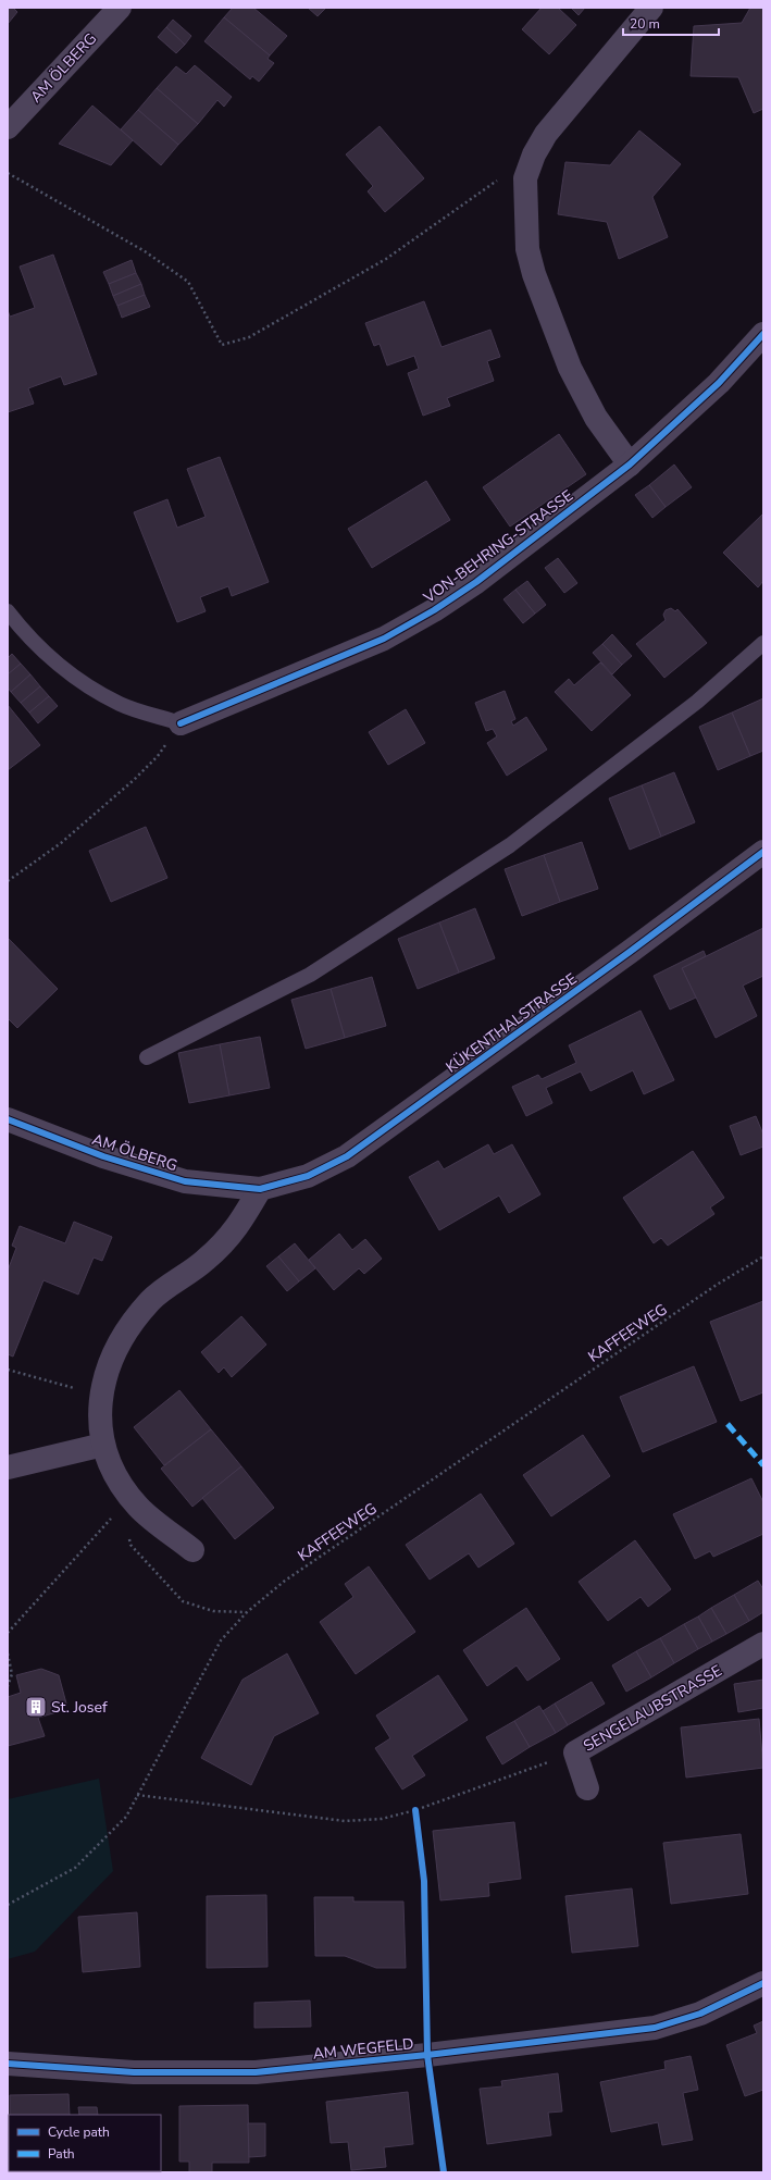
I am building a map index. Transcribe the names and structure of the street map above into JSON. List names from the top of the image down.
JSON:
{
  "streets": {
    "street": [
      "AM ÖLBERG",
      "VON-BEHRING-STRASSE",
      "KÜKENTHALSTRASSE",
      "SENGELAUBSTRASSE",
      "AM WEGFELD"
    ],
    "path": ["KAFFEEWEG"]
  },
  "crossings": [
    ["AM ÖLBERG", "KÜKENTHALSTRASSE"]
  ],
  "places": {
    "building": ["St. Josef"]
  },
  "legend": ["Cycle path", "Path"],
  "scale_bar": "20 m"
}
